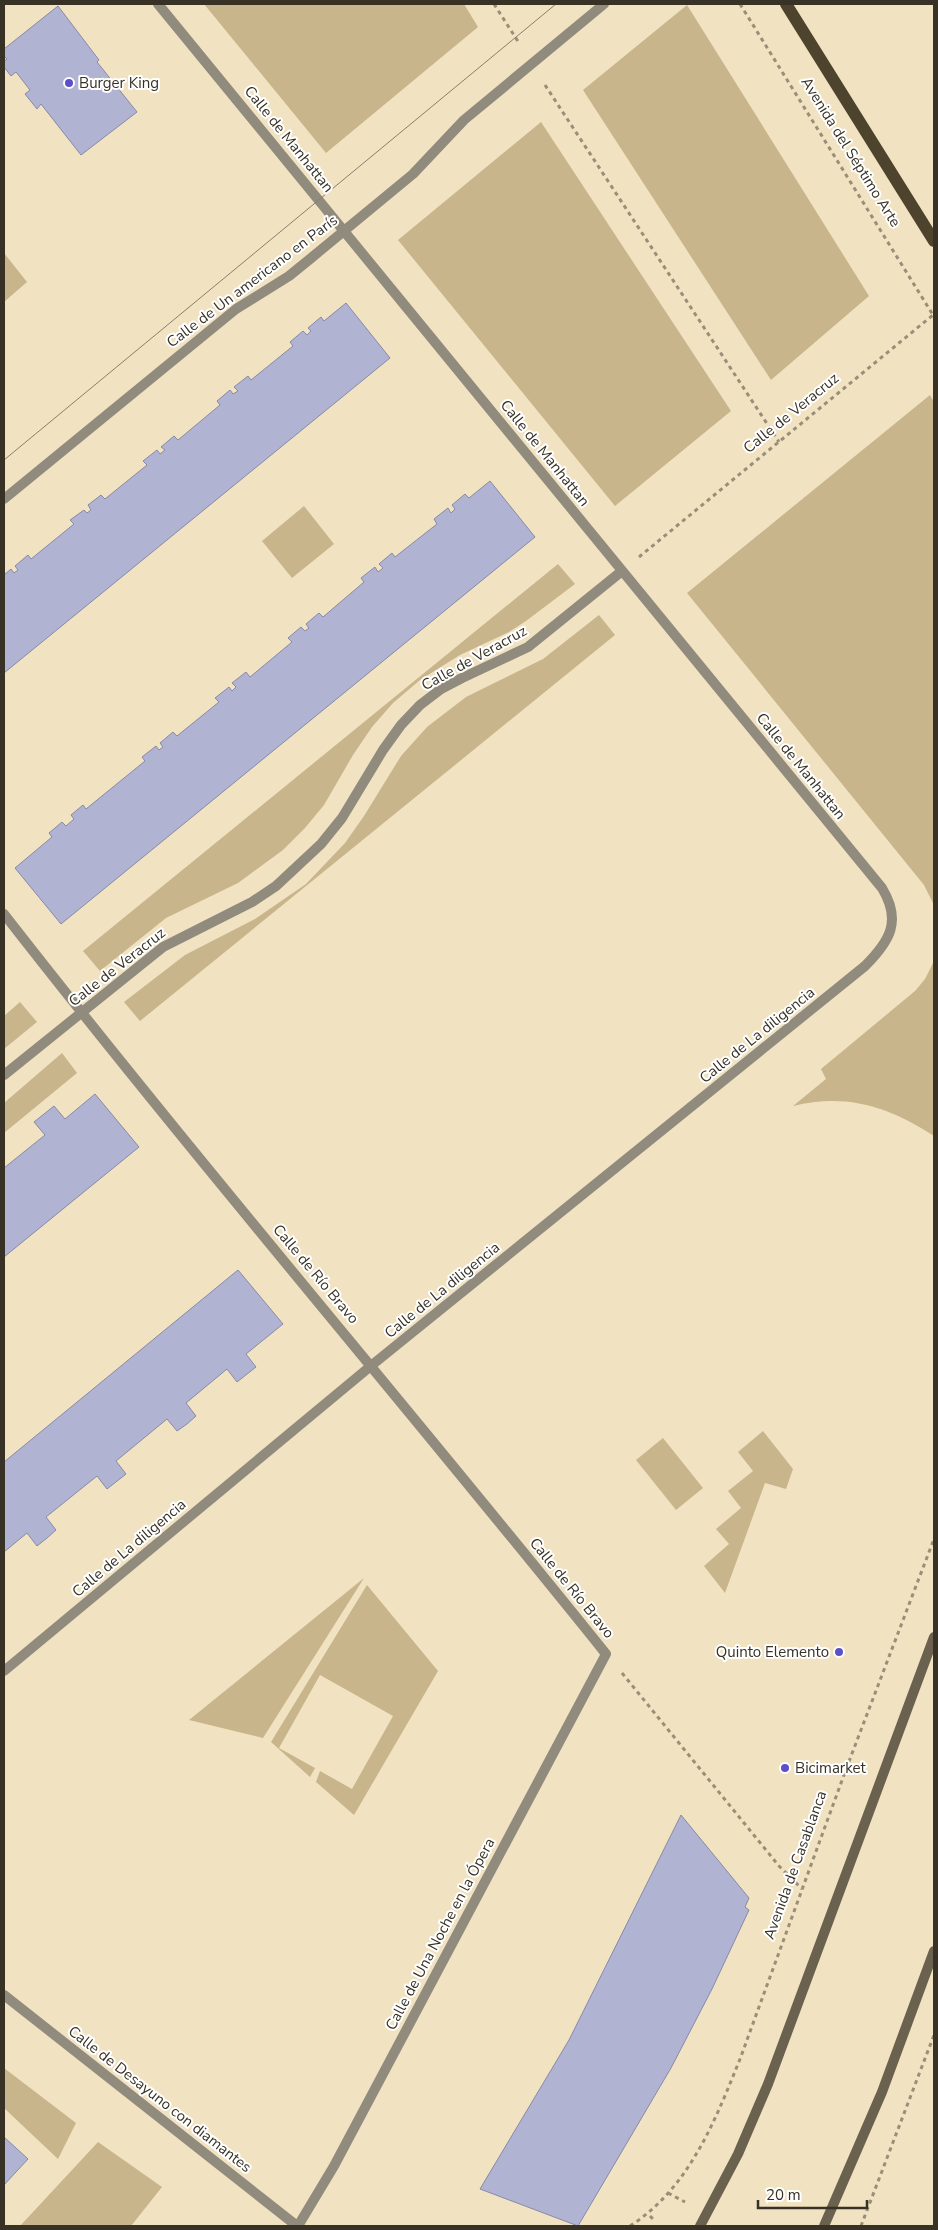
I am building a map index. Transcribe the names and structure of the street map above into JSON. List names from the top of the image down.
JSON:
{
  "streets": {
    "main road": ["Avenida del Séptimo Arte"],
    "street": [
      "Calle de Manhattan",
      "Calle de Un americano en París",
      "Calle de Veracruz",
      "Calle de La diligencia",
      "Calle de Río Bravo",
      "Calle de Una Noche en la Ópera",
      "Calle de Desayuno con diamantes"
    ],
    "path": ["Avenida de Casablanca"]
  },
  "crossings": [
    ["Calle de Manhattan", "Calle de Un americano en París"],
    ["Calle de Manhattan", "Calle de Veracruz"],
    ["Calle de Manhattan", "Calle de La diligencia"],
    ["Avenida del Séptimo Arte", "Calle de Veracruz"],
    ["Calle de Veracruz", "Calle de Río Bravo"],
    ["Calle de La diligencia", "Calle de Río Bravo"],
    ["Calle de Río Bravo", "Calle de Una Noche en la Ópera"],
    ["Calle de Una Noche en la Ópera", "Calle de Desayuno con diamantes"]
  ],
  "places": ["Burger King", "Quinto Elemento", "Bicimarket"],
  "scale_bar": "20 m"
}
